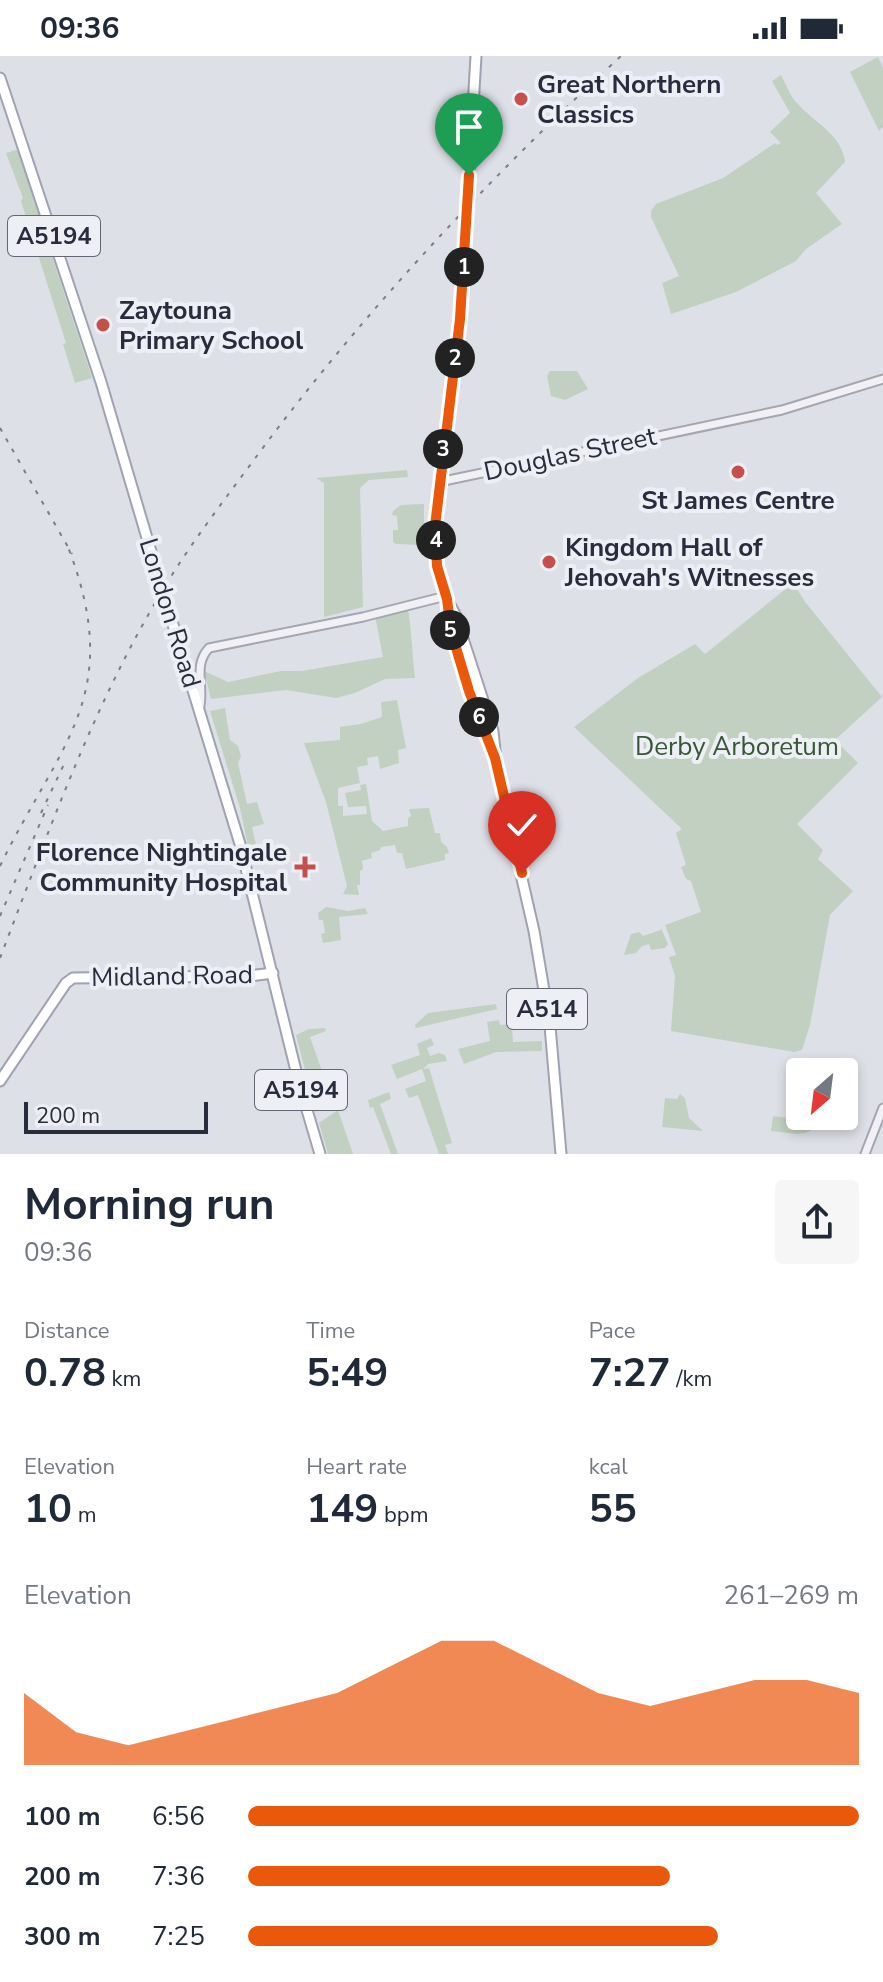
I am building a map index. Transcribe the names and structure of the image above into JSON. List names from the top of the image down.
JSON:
{
  "streets": {
    "main road": [
      "A5194",
      "London Road",
      "Midland Road",
      "A514"
    ],
    "street": ["Douglas Street"]
  },
  "crossings": [
    ["Douglas Street", "A514"],
    ["London Road", "Midland Road"]
  ],
  "parks": ["Derby Arboretum"],
  "places": {
    "other": [
      "Great Northern Classics",
      "Zaytouna Primary School",
      "St James Centre",
      "Kingdom Hall of Jehovah's Witnesses"
    ],
    "health": ["Florence Nightingale Community Hospital"]
  },
  "scale_bar": "200 m",
  "north": "bottom left",
  "page": {
    "status": "09:36",
    "pins": [
      "1",
      "2",
      "3",
      "4",
      "5",
      "6"
    ],
    "scale": "200 m",
    "heading": ["Morning run", "09:36"],
    "stats": [
      ["Distance", "0.78 km"],
      ["Time", "5:49"],
      ["Pace", "7:27 /km"],
      ["Elevation", "10 m"],
      ["Heart rate", "149 bpm"],
      ["kcal", "55"]
    ],
    "chart": ["Elevation", "261–269 m"],
    "list": [
      {
        "name": "100 m",
        "note": "6:56"
      },
      {
        "name": "200 m",
        "note": "7:36"
      },
      {
        "name": "300 m",
        "note": "7:25"
      }
    ]
  }
}
